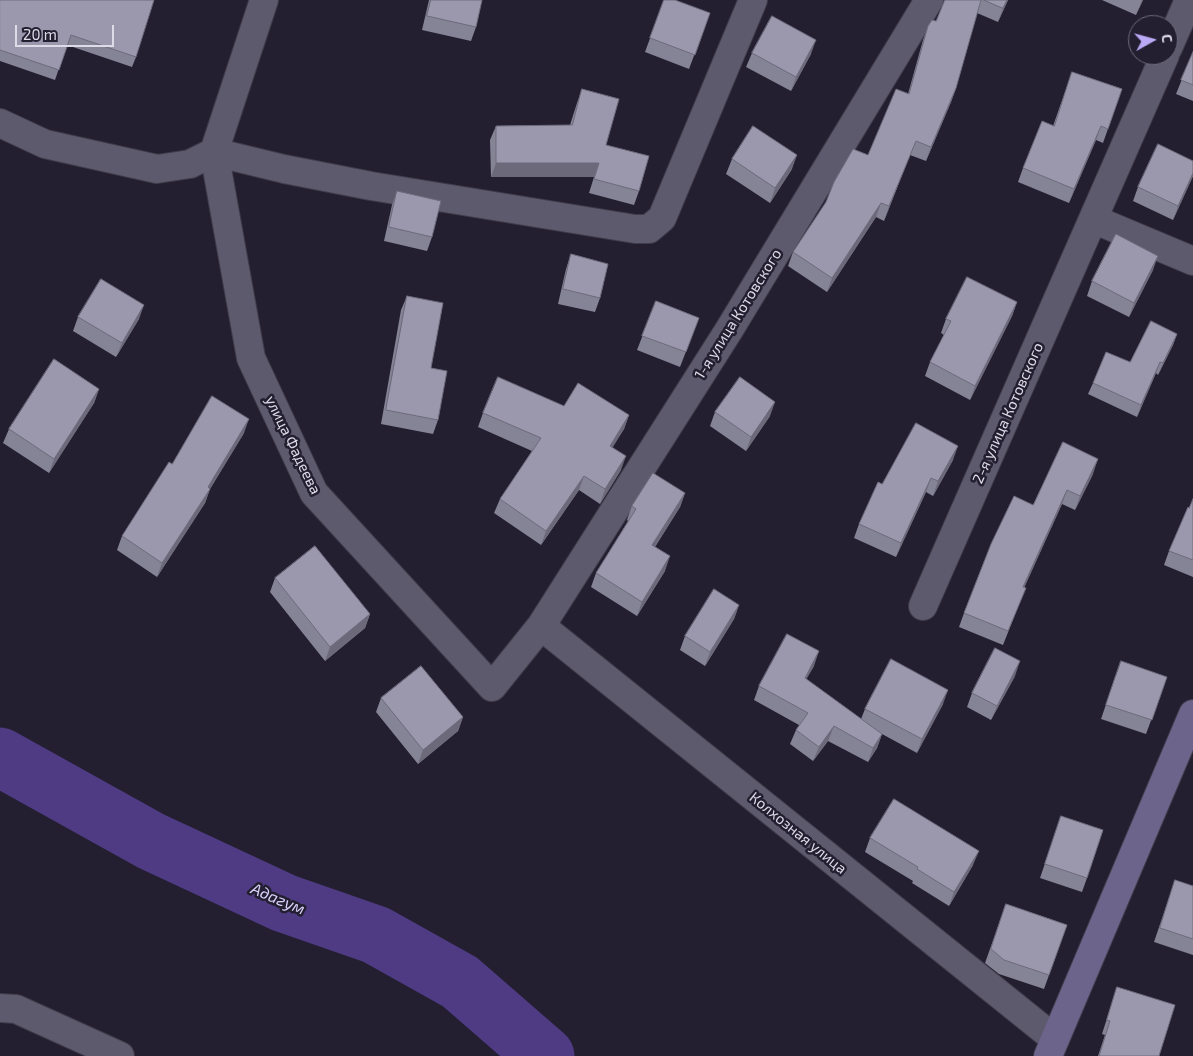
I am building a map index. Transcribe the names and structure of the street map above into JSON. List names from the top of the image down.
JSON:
{
  "streets": {
    "main road": ["Колхозная улица"],
    "street": ["1-я улица Котовского", "2-я улица Котовского", "улица Фадеева"]
  },
  "crossings": [
    ["1-я улица Котовского", "улица Фадеева"],
    ["1-я улица Котовского", "Колхозная улица"],
    ["улица Фадеева", "Колхозная улица"]
  ],
  "water": ["Адагум"],
  "scale_bar": "20 m",
  "north": "right"
}
